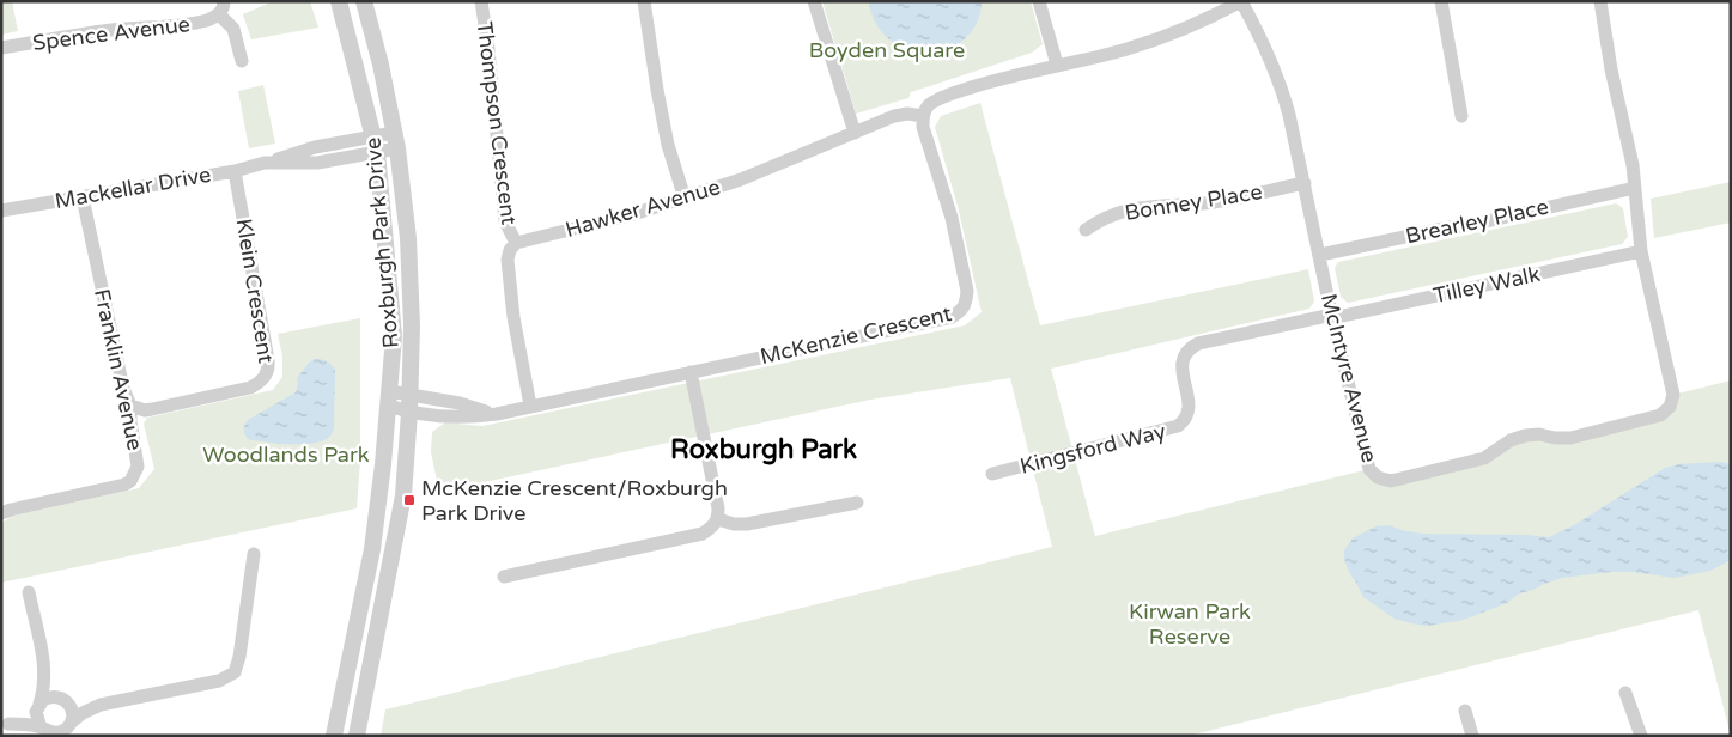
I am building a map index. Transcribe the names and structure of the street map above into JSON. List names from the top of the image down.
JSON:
{
  "streets": {
    "street": [
      "Spence Avenue",
      "Thompson Crescent",
      "Mackellar Drive",
      "Bonney Place",
      "Hawker Avenue",
      "Brearley Place",
      "Roxburgh Park Drive",
      "Tilley Walk",
      "Klein Crescent",
      "McKenzie Crescent",
      "Franklin Avenue",
      "McIntyre Avenue",
      "Kingsford Way"
    ]
  },
  "crossings": [
    ["Thompson Crescent", "Hawker Avenue"],
    ["Mackellar Drive", "Roxburgh Park Drive"],
    ["Mackellar Drive", "Klein Crescent"],
    ["Mackellar Drive", "Franklin Avenue"],
    ["Bonney Place", "McIntyre Avenue"],
    ["Hawker Avenue", "McKenzie Crescent"],
    ["Brearley Place", "McIntyre Avenue"],
    ["Roxburgh Park Drive", "McKenzie Crescent"],
    ["Tilley Walk", "McIntyre Avenue"],
    ["Tilley Walk", "Kingsford Way"],
    ["Klein Crescent", "Franklin Avenue"],
    ["McIntyre Avenue", "Kingsford Way"]
  ],
  "districts": ["Roxburgh Park"],
  "parks": ["Boyden Square", "Woodlands Park", "Kirwan Park Reserve"],
  "places": {
    "transit": ["McKenzie Crescent/Roxburgh Park Drive"]
  }
}
